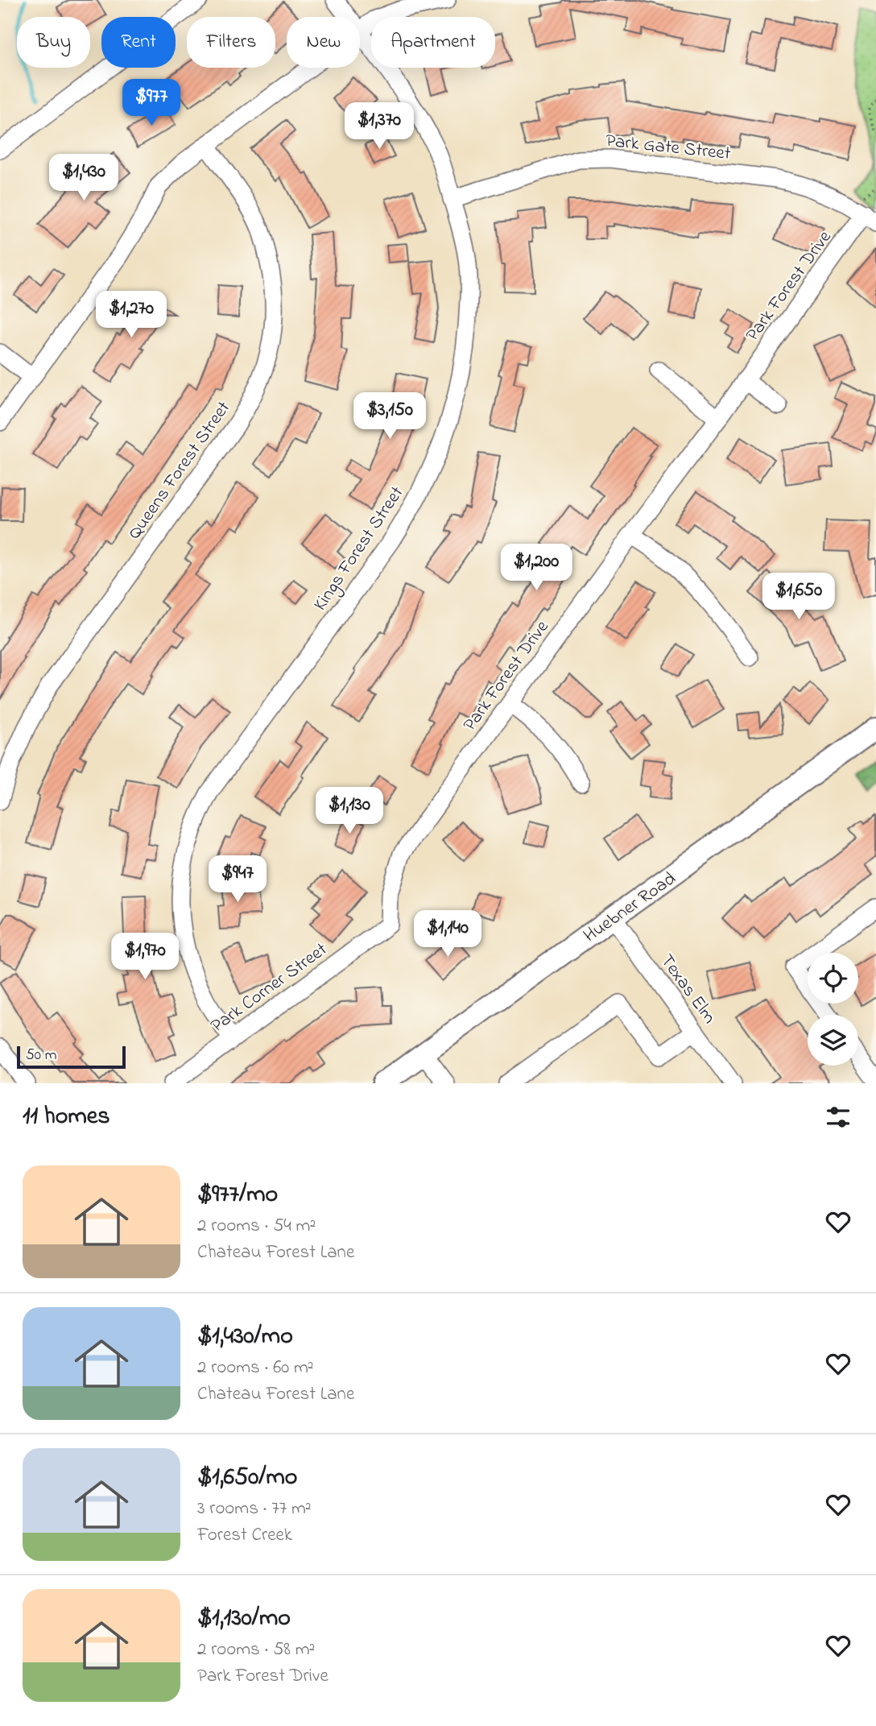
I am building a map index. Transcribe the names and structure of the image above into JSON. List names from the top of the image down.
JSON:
{
  "streets": {
    "main road": ["Huebner Road"],
    "street": [
      "Park Gate Street",
      "Park Forest Drive",
      "Queens Forest Street",
      "Kings Forest Street",
      "Park Corner Street",
      "Texas Elm"
    ]
  },
  "crossings": [
    ["Park Gate Street", "Park Forest Drive"],
    ["Park Gate Street", "Kings Forest Street"],
    ["Park Forest Drive", "Park Corner Street"],
    ["Kings Forest Street", "Park Corner Street"],
    ["Huebner Road", "Texas Elm"]
  ],
  "scale_bar": "50 m",
  "page": {
    "chip": [
      "Buy",
      "Rent",
      "Filters",
      "New",
      "Apartment"
    ],
    "price": [
      "$977",
      "$1,370",
      "$1,430",
      "$1,270",
      "$3,150",
      "$1,200",
      "$1,650",
      "$1,130",
      "$947",
      "$1,140",
      "$1,970"
    ],
    "scale": "50 m",
    "heading": "11 homes",
    "list": [
      {
        "name": "$977/mo",
        "note": "2 rooms · 54 m² · Chateau Forest Lane"
      },
      {
        "name": "$1,430/mo",
        "note": "2 rooms · 60 m² · Chateau Forest Lane"
      },
      {
        "name": "$1,650/mo",
        "note": "3 rooms · 77 m² · Forest Creek"
      },
      {
        "name": "$1,130/mo",
        "note": "2 rooms · 58 m² · Park Forest Drive"
      }
    ]
  }
}
